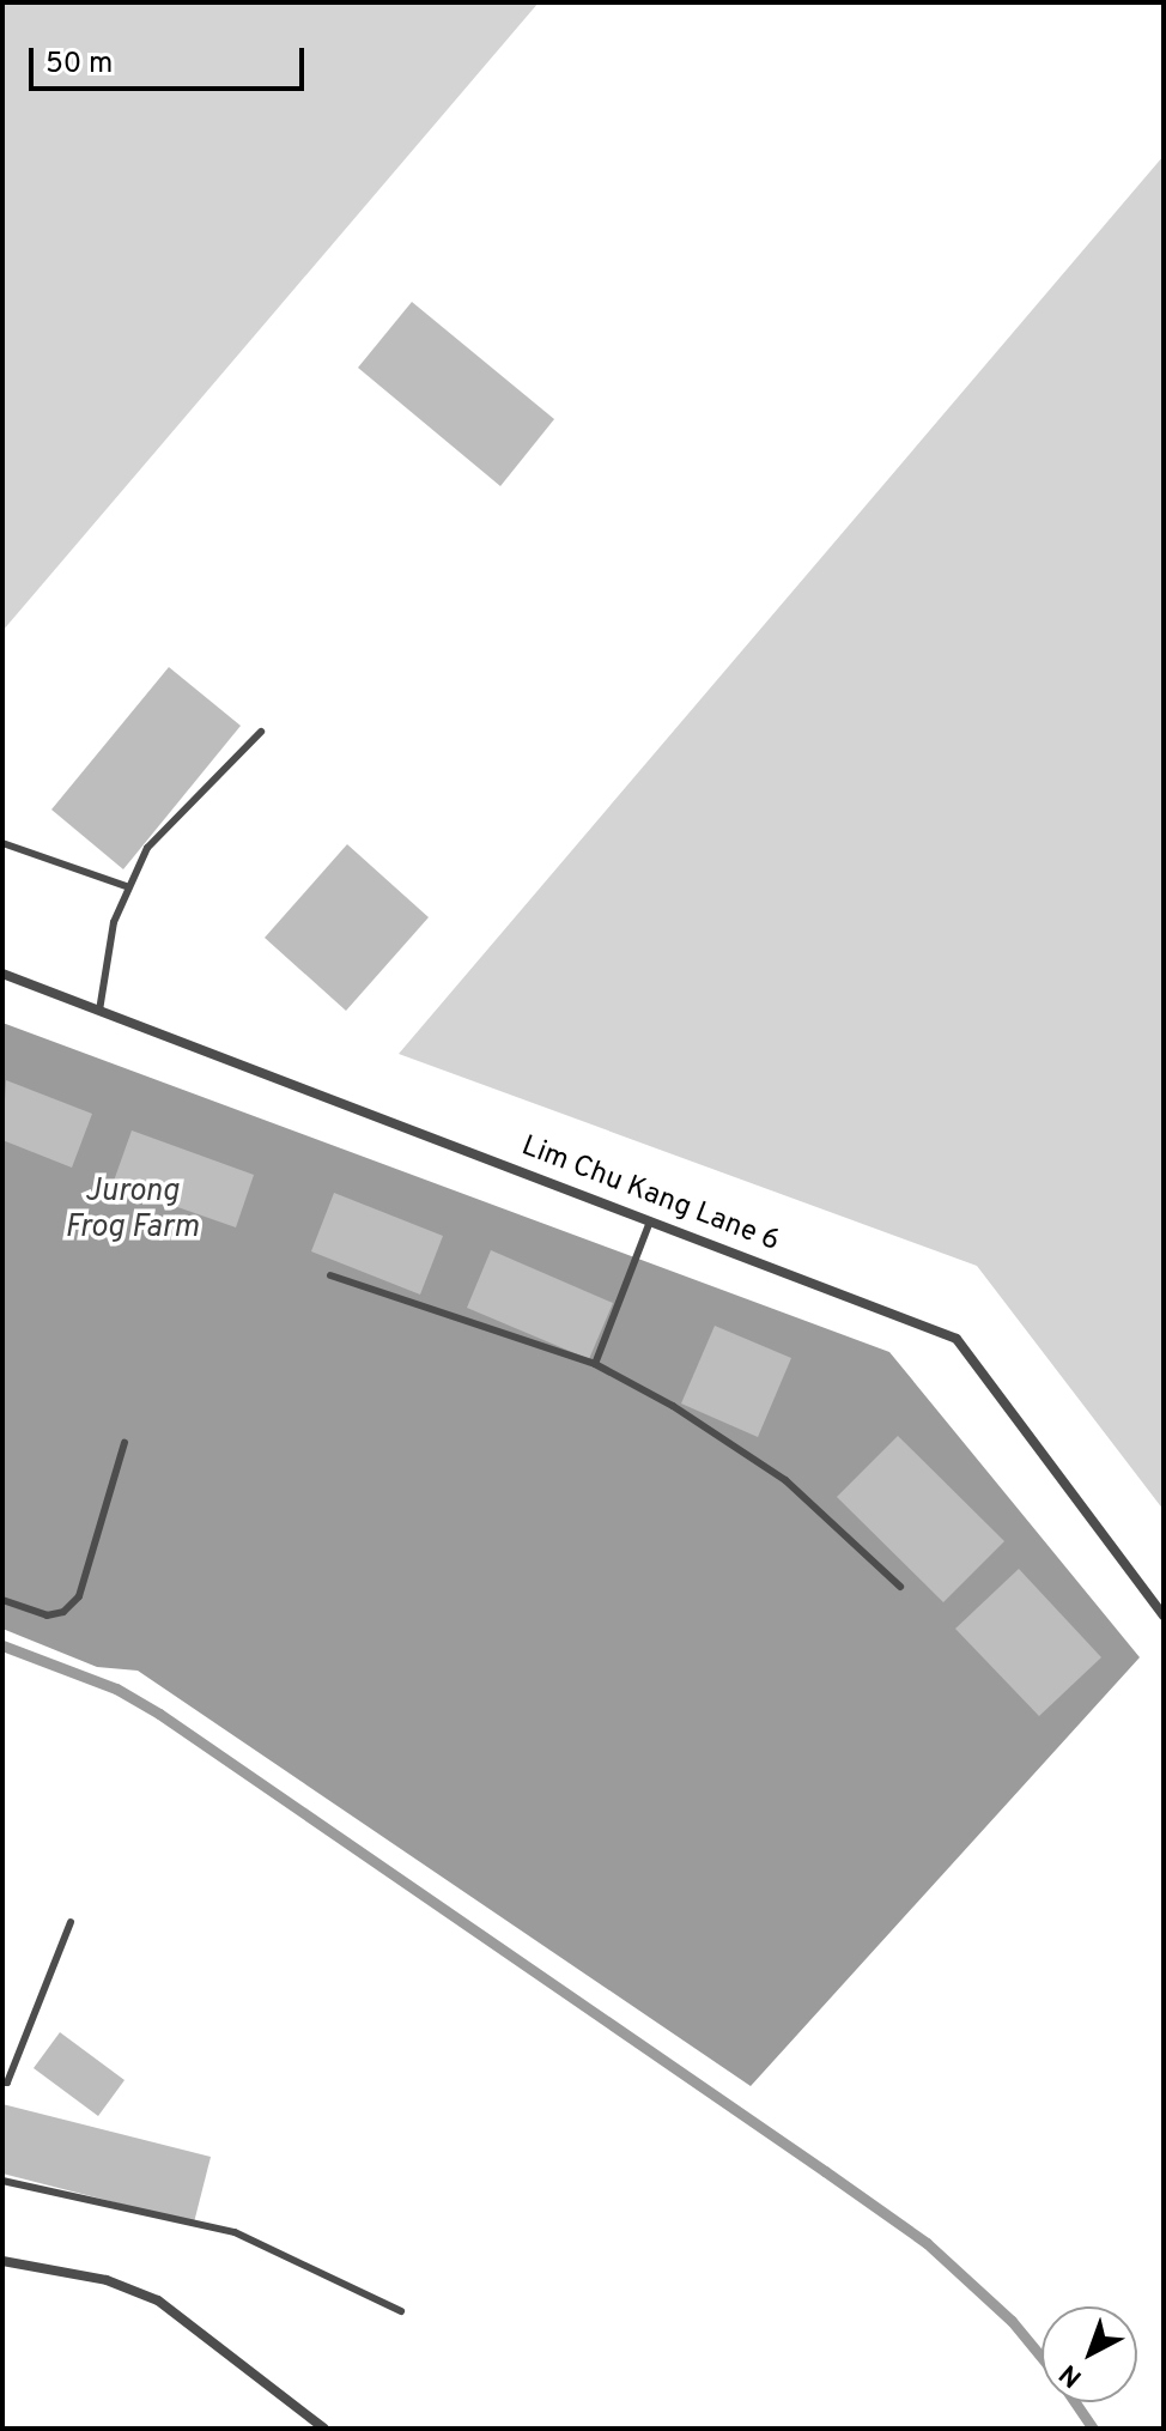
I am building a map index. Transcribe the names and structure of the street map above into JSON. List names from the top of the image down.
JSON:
{
  "streets": {
    "street": ["Lim Chu Kang Lane 6"]
  },
  "water": ["Jurong Frog Farm"],
  "scale_bar": "50 m",
  "north": "bottom left"
}
